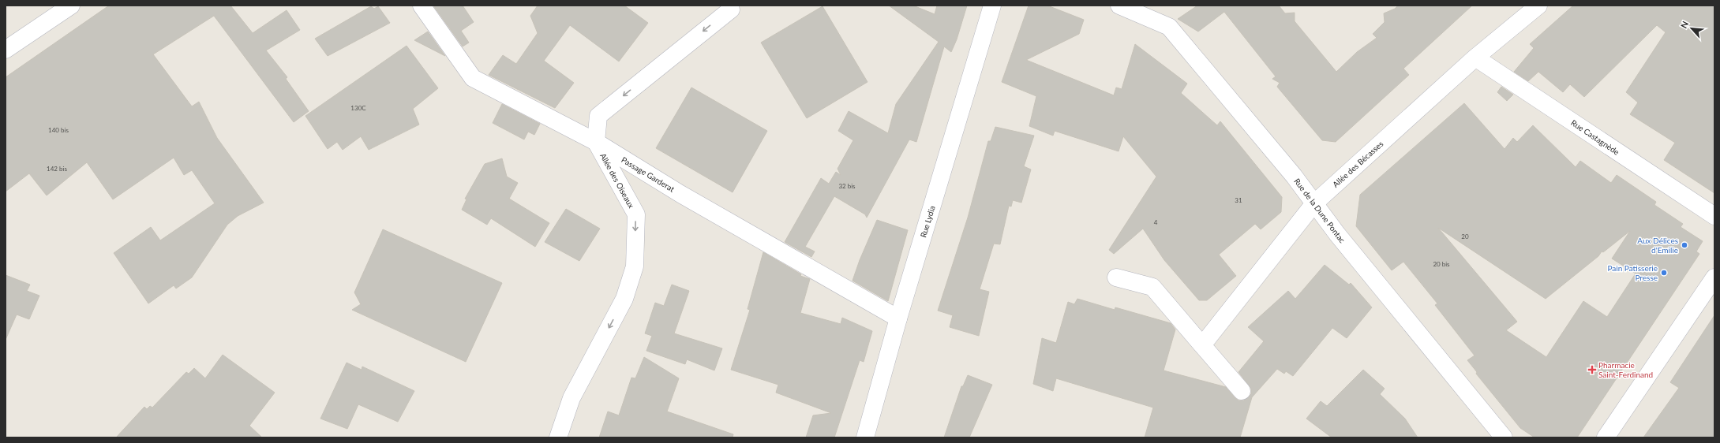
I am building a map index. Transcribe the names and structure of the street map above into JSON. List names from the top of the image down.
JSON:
{
  "streets": {
    "street": [
      "Rue Castagnède",
      "Allée des Bécasses",
      "Passage Garderat",
      "Allée des Oiseaux",
      "Rue de la Dune Pontac",
      "Rue Lydia"
    ]
  },
  "crossings": [
    ["Rue Castagnède", "Allée des Bécasses"],
    ["Allée des Bécasses", "Rue de la Dune Pontac"],
    ["Passage Garderat", "Allée des Oiseaux"],
    ["Passage Garderat", "Rue Lydia"]
  ],
  "one_way": ["Allée des Oiseaux"],
  "places": {
    "other": ["Aux Délices d'Emilie", "Pain Patisserie Presse"],
    "health": ["Pharmacie Saint-Ferdinand"]
  },
  "house_numbers": [
    "130C",
    "140 bis",
    "142 bis",
    "32 bis",
    "31",
    "4",
    "20",
    "20 bis"
  ],
  "north": "top left"
}
